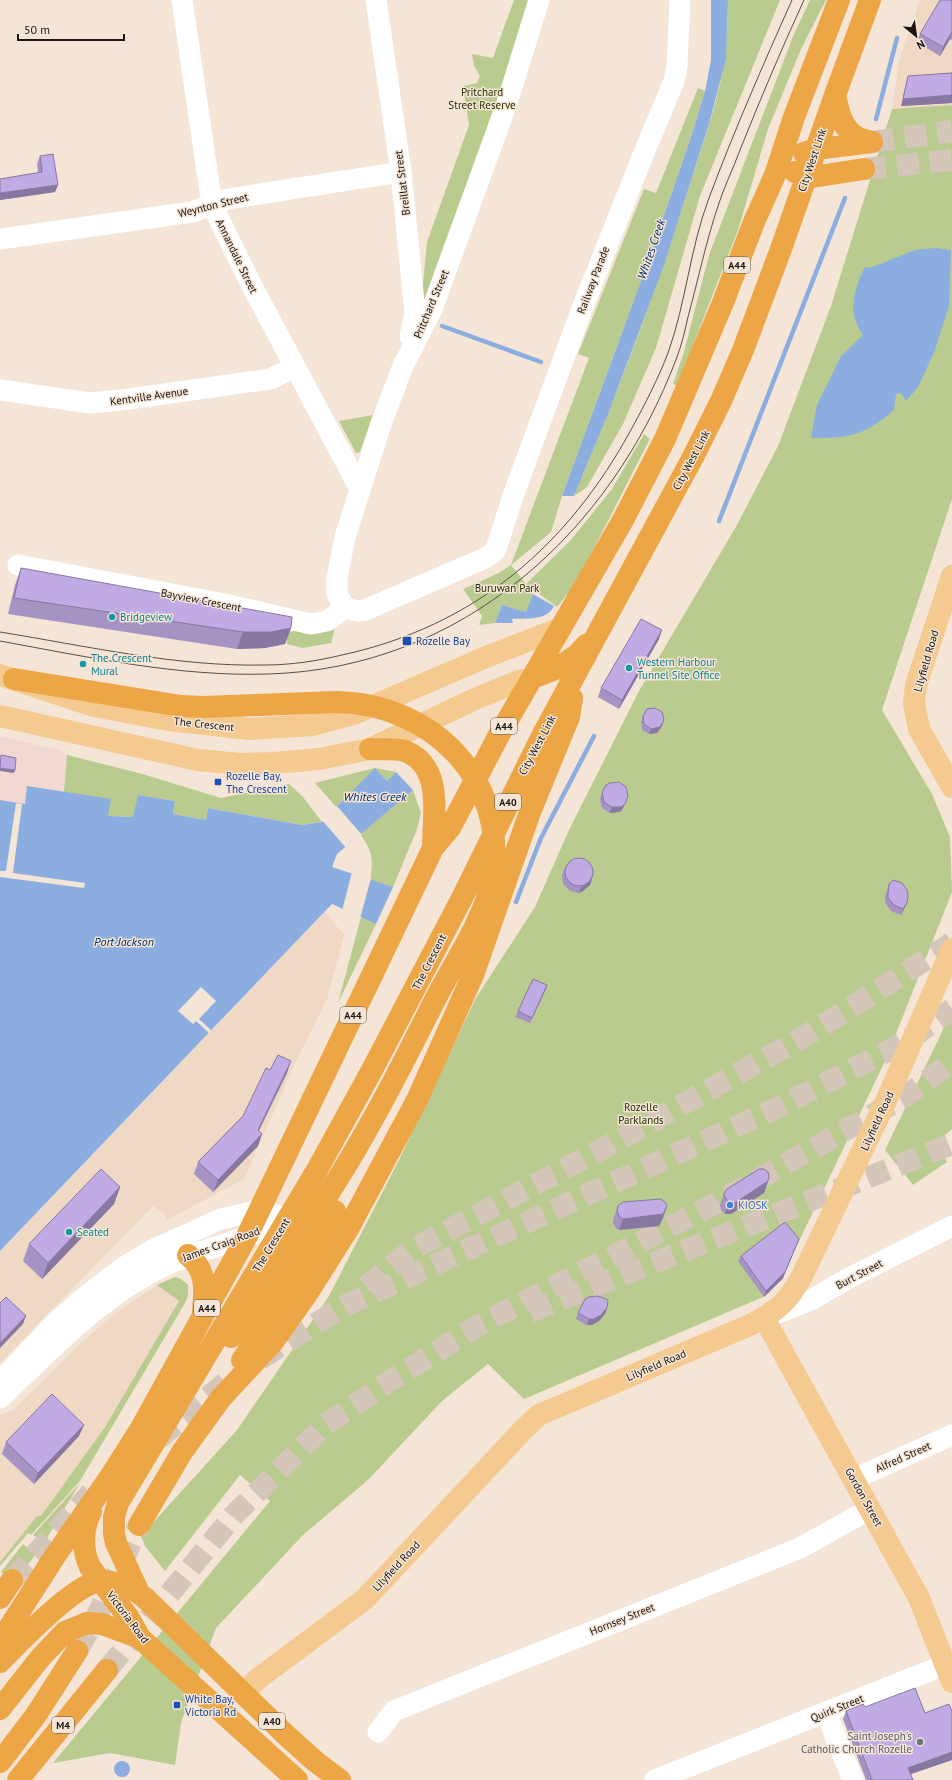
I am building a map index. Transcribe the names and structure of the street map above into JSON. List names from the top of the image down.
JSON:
{
  "streets": {
    "highway": [
      "City West Link",
      "A44",
      "The Crescent",
      "A40",
      "Victoria Road",
      "M4"
    ],
    "main road": ["Lilyfield Road", "Gordon Street"],
    "street": [
      "Breillat Street",
      "Weynton Street",
      "Annandale Street",
      "Railway Parade",
      "Pritchard Street",
      "Kentville Avenue",
      "Bayview Crescent",
      "James Craig Road",
      "Burt Street",
      "Alfred Street",
      "Hornsey Street",
      "Quirk Street"
    ]
  },
  "crossings": [
    ["City West Link", "The Crescent"],
    ["Breillat Street", "Weynton Street"],
    ["Breillat Street", "Pritchard Street"],
    ["Weynton Street", "Annandale Street"],
    ["Annandale Street", "Pritchard Street"],
    ["Annandale Street", "Kentville Avenue"],
    ["A44", "The Crescent"],
    ["A44", "James Craig Road"],
    ["A44", "Victoria Road"],
    ["Railway Parade", "Pritchard Street"],
    ["Railway Parade", "Bayview Crescent"],
    ["Pritchard Street", "Bayview Crescent"],
    ["Lilyfield Road", "A40"],
    ["Lilyfield Road", "Burt Street"],
    ["Lilyfield Road", "Gordon Street"],
    ["The Crescent", "A40"],
    ["The Crescent", "James Craig Road"],
    ["Burt Street", "Gordon Street"],
    ["Alfred Street", "Gordon Street"],
    ["Gordon Street", "Hornsey Street"],
    ["Gordon Street", "Quirk Street"]
  ],
  "water": ["Whites Creek", "Port Jackson"],
  "parks": ["Pritchard Street Reserve", "Buruwan Park", "Rozelle Parklands"],
  "places": {
    "other": [
      "Bridgeview",
      "The Crescent Mural",
      "Western Harbour Tunnel Site Office",
      "KIOSK",
      "Seated",
      "Saint Joseph's Catholic Church Rozelle"
    ],
    "transit": ["Rozelle Bay", "Rozelle Bay, The Crescent", "White Bay, Victoria Rd"]
  },
  "scale_bar": "50 m",
  "north": "bottom right"
}
